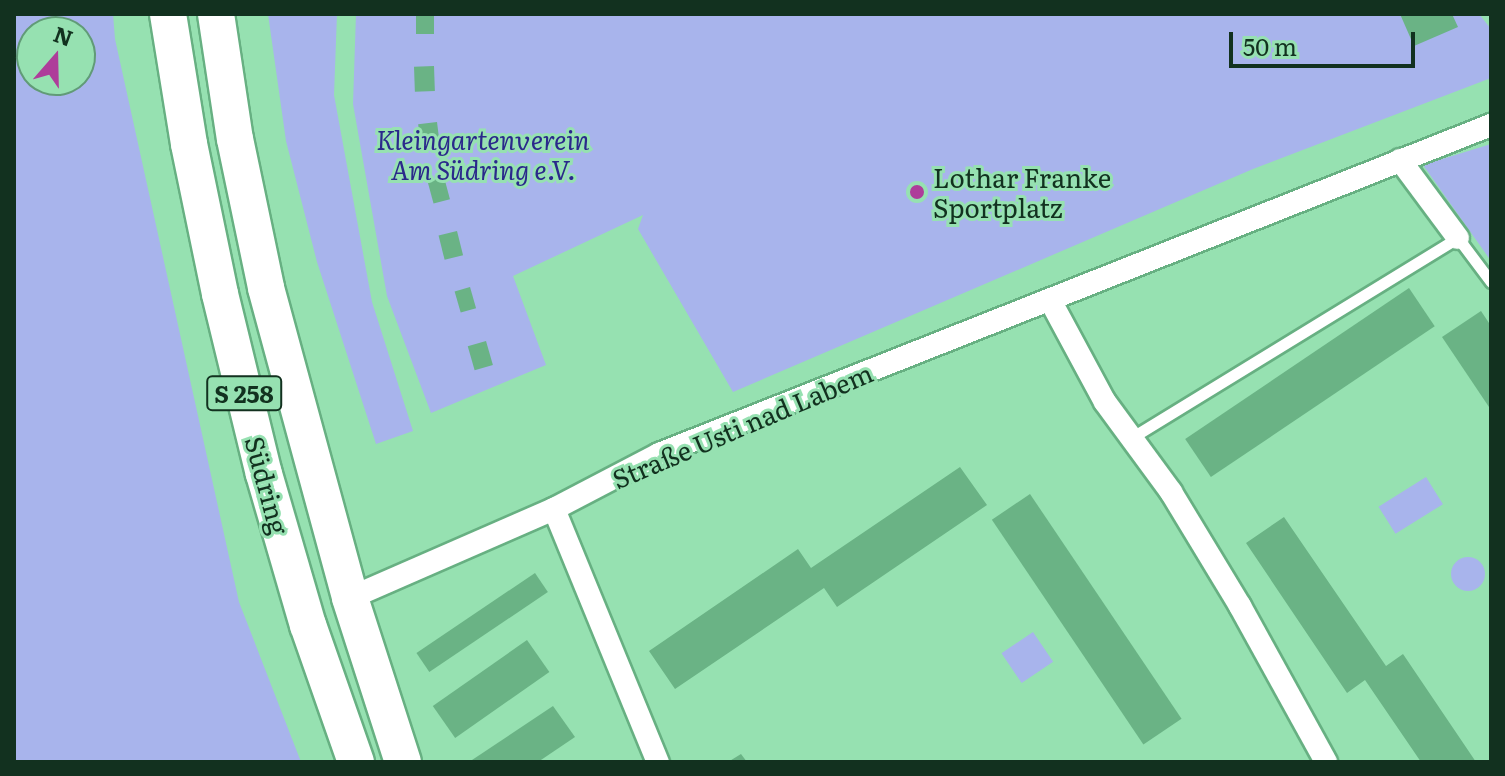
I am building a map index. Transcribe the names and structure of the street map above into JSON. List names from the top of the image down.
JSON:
{
  "streets": {
    "main road": ["S 258", "Südring"],
    "street": ["Straße Usti nad Labem"]
  },
  "crossings": [
    ["Straße Usti nad Labem", "Südring"]
  ],
  "parks": ["Kleingartenverein Am Südring e.V."],
  "places": ["Lothar Franke Sportplatz"],
  "scale_bar": "50 m",
  "north": "top"
}
